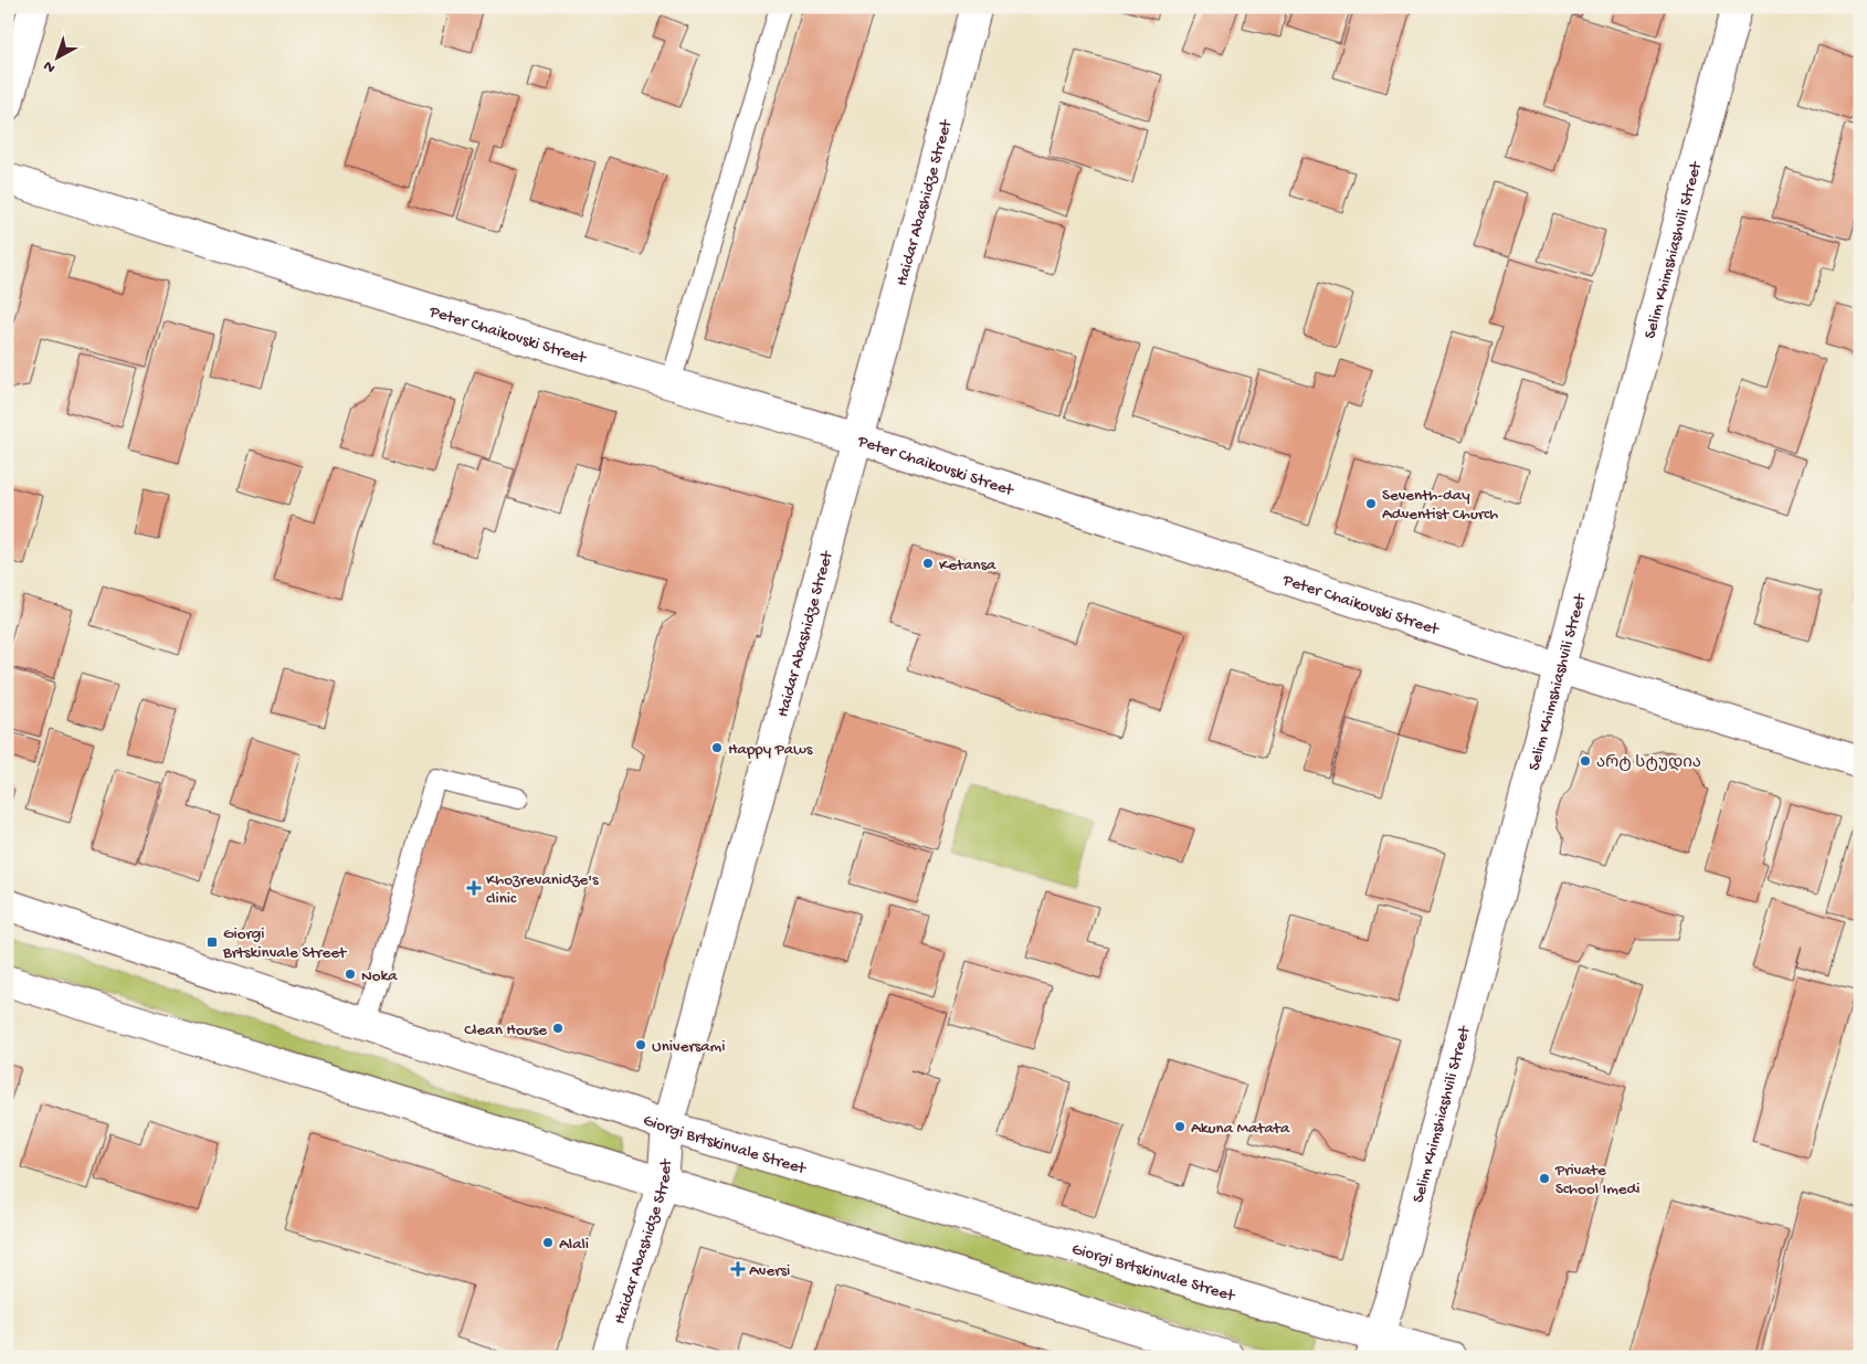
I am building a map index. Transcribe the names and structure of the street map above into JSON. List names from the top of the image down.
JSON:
{
  "streets": {
    "street": [
      "Haidar Abashidze Street",
      "Selim Khimshiashvili Street",
      "Peter Chaikovski Street",
      "Giorgi Brtskinvale Street"
    ]
  },
  "crossings": [
    ["Haidar Abashidze Street", "Peter Chaikovski Street"],
    ["Haidar Abashidze Street", "Giorgi Brtskinvale Street"],
    ["Selim Khimshiashvili Street", "Peter Chaikovski Street"],
    ["Selim Khimshiashvili Street", "Giorgi Brtskinvale Street"]
  ],
  "places": {
    "other": [
      "Seventh-day Adventist Church",
      "Ketansa",
      "Happy Paws",
      "არტ სტუდია",
      "Noka",
      "Clean House",
      "Universami",
      "Akuna Matata",
      "Private School Imedi",
      "Alali"
    ],
    "health": ["Khozrevanidze's clinic", "Aversi"],
    "transit": ["Giorgi Brtskinvale Street"]
  },
  "north": "bottom left"
}
